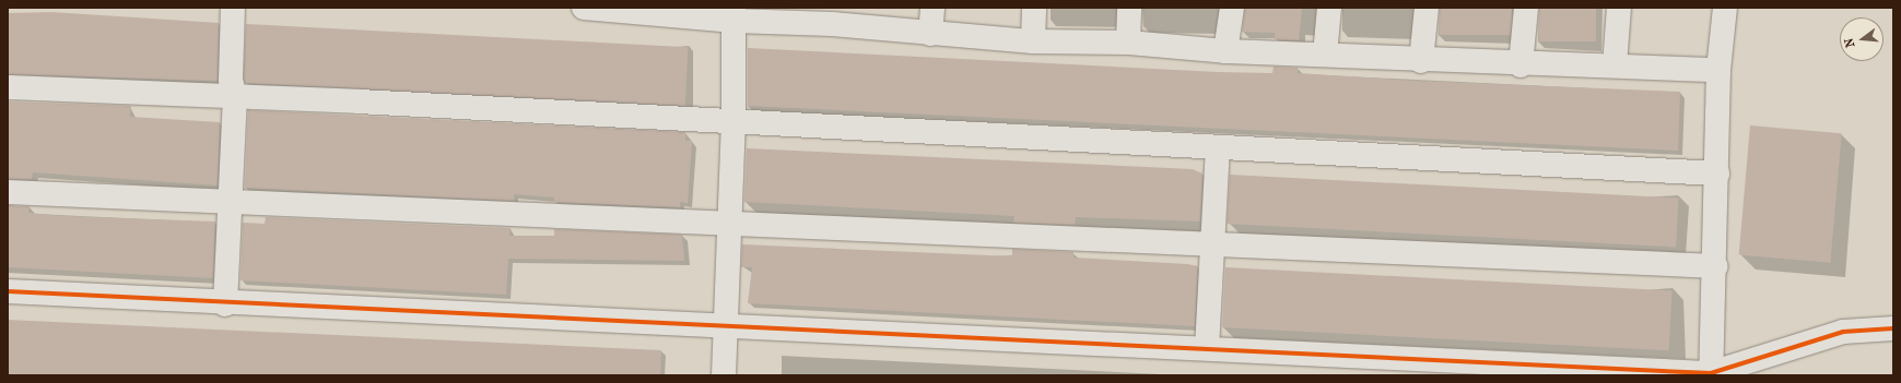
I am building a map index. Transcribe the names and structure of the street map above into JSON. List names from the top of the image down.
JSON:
{
  "north": "left"
}
